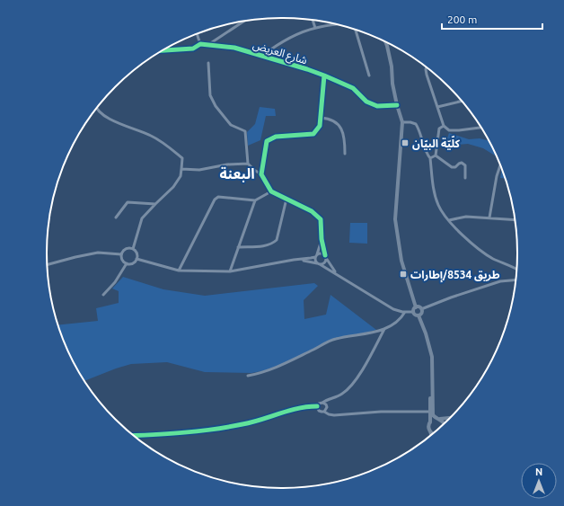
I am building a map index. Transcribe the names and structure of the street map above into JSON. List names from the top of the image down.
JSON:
{
  "streets": {
    "street": ["شارع العريض"]
  },
  "districts": ["البعنة"],
  "places": {
    "transit": ["كلّيّة البيّان", "طريق 8534/إطارات"]
  },
  "scale_bar": "200 m",
  "north": "top"
}
